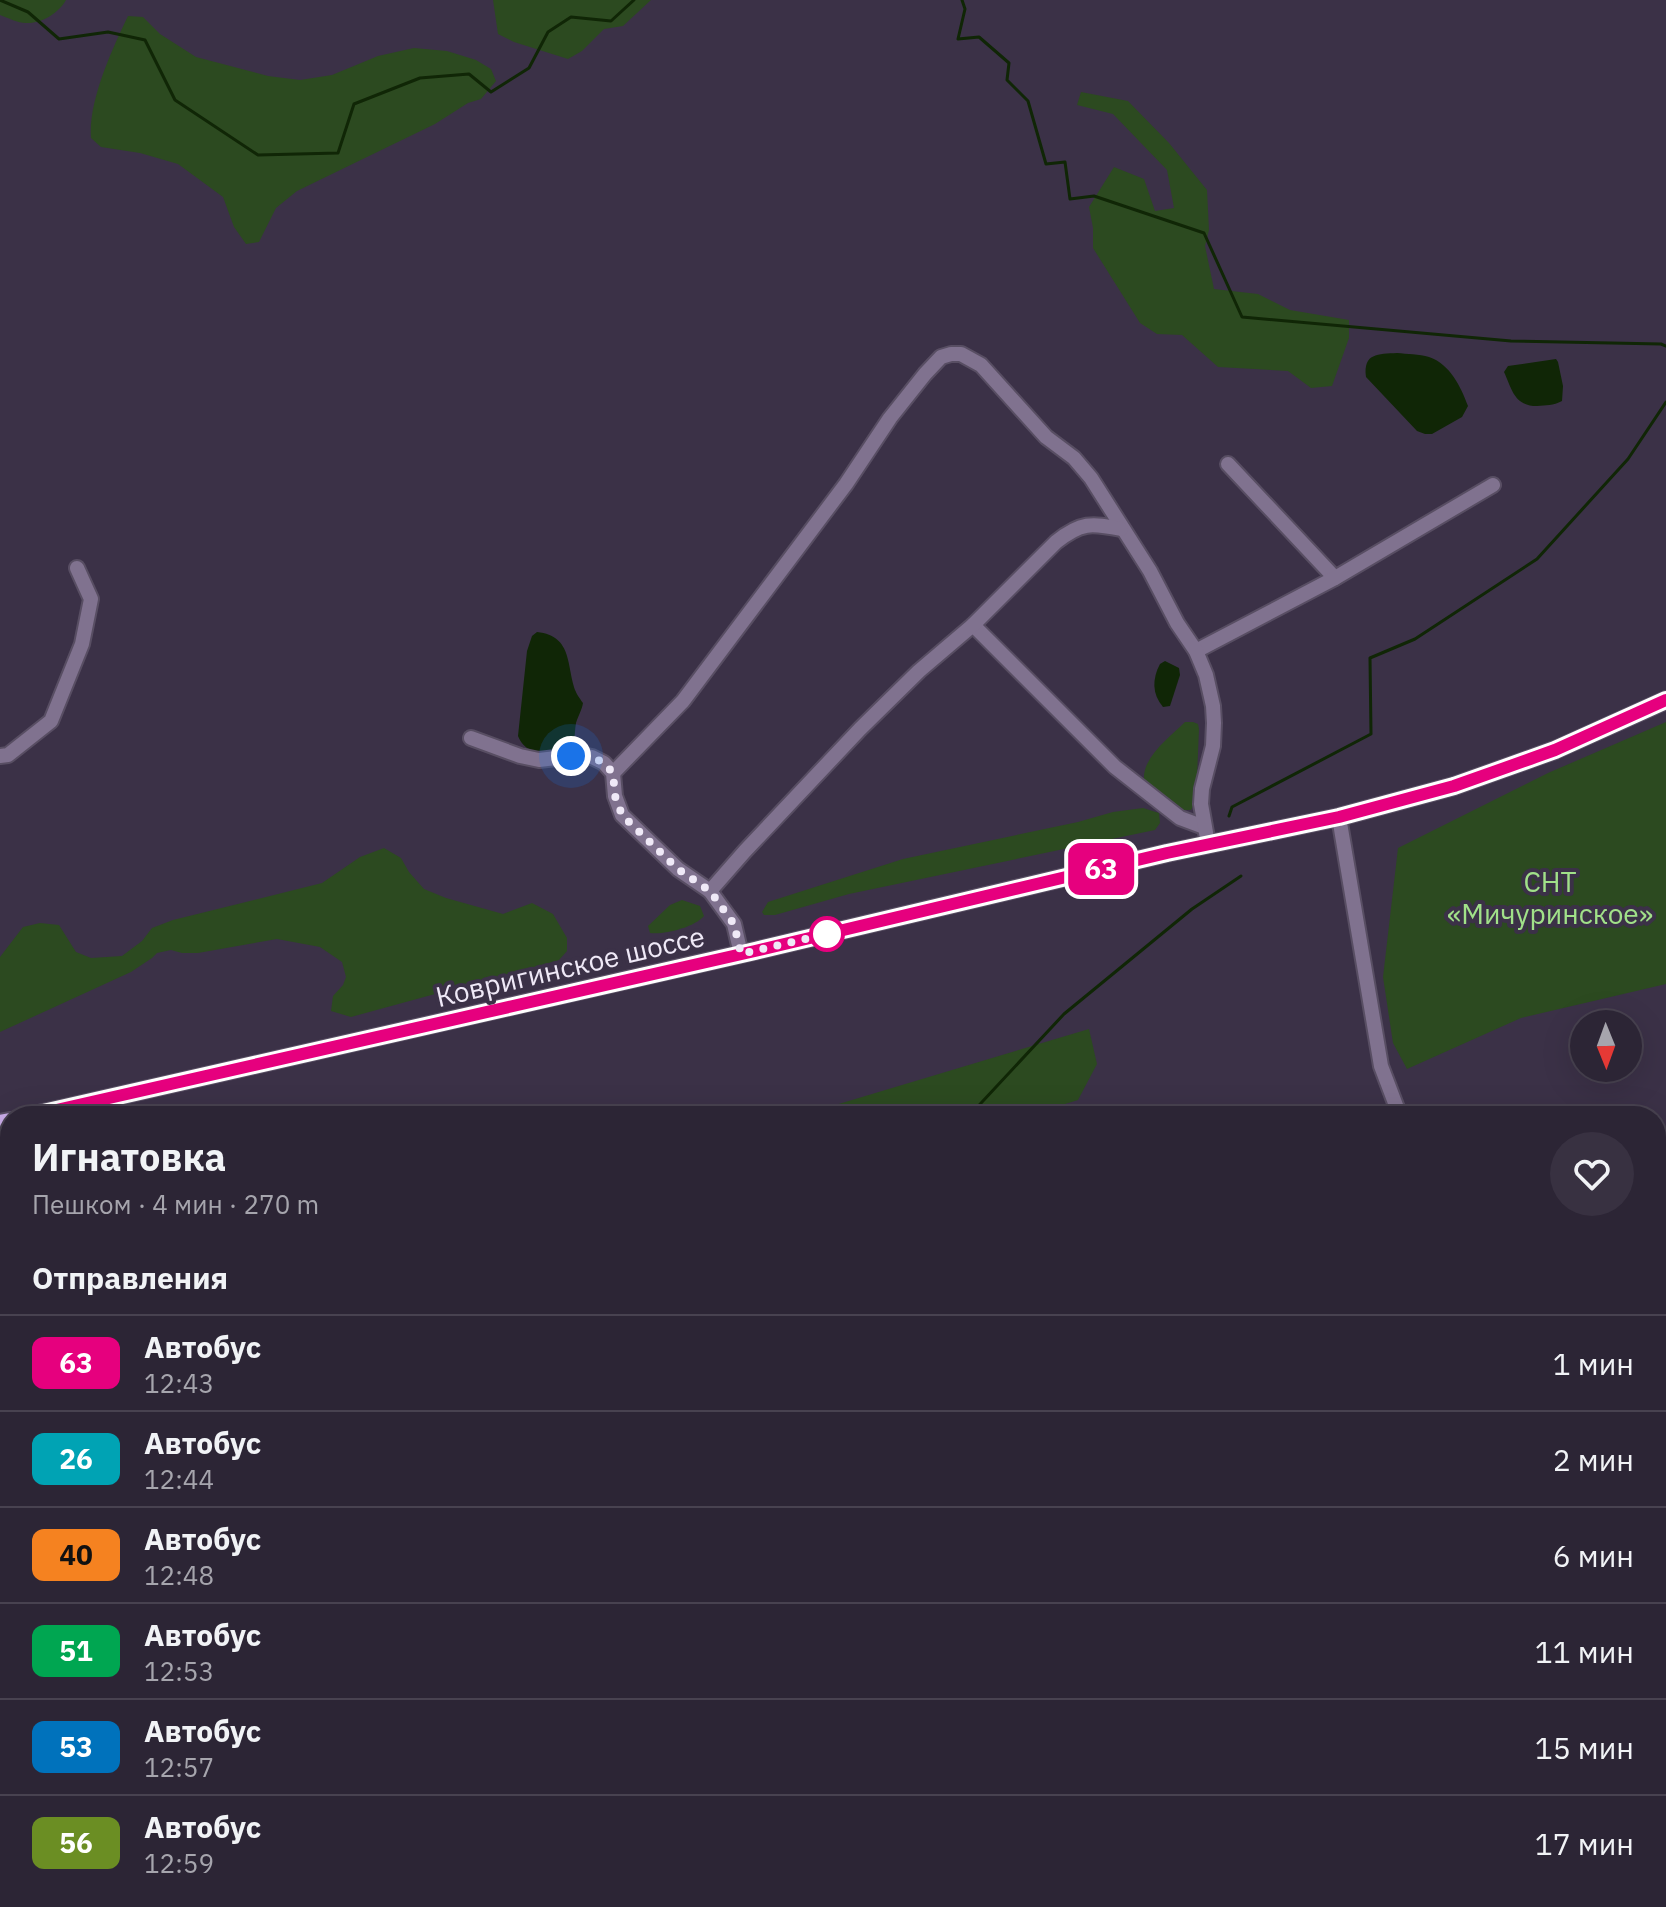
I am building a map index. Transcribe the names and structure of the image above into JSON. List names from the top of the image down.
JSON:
{
  "streets": {
    "main road": ["Ковригинское шоссе"]
  },
  "parks": ["СНТ «Мичуринское»"],
  "lines": ["bus line 63"],
  "north": "bottom",
  "page": {
    "on_map": "63",
    "heading": [
      ["Игнатовка", "Пешком · 4 мин · 270 m"],
      "Отправления"
    ],
    "list": [
      {
        "mark": "63",
        "name": "Автобус",
        "note": "12:43",
        "value": "1 мин"
      },
      {
        "mark": "26",
        "name": "Автобус",
        "note": "12:44",
        "value": "2 мин"
      },
      {
        "mark": "40",
        "name": "Автобус",
        "note": "12:48",
        "value": "6 мин"
      },
      {
        "mark": "51",
        "name": "Автобус",
        "note": "12:53",
        "value": "11 мин"
      },
      {
        "mark": "53",
        "name": "Автобус",
        "note": "12:57",
        "value": "15 мин"
      },
      {
        "mark": "56",
        "name": "Автобус",
        "note": "12:59",
        "value": "17 мин"
      }
    ]
  }
}
